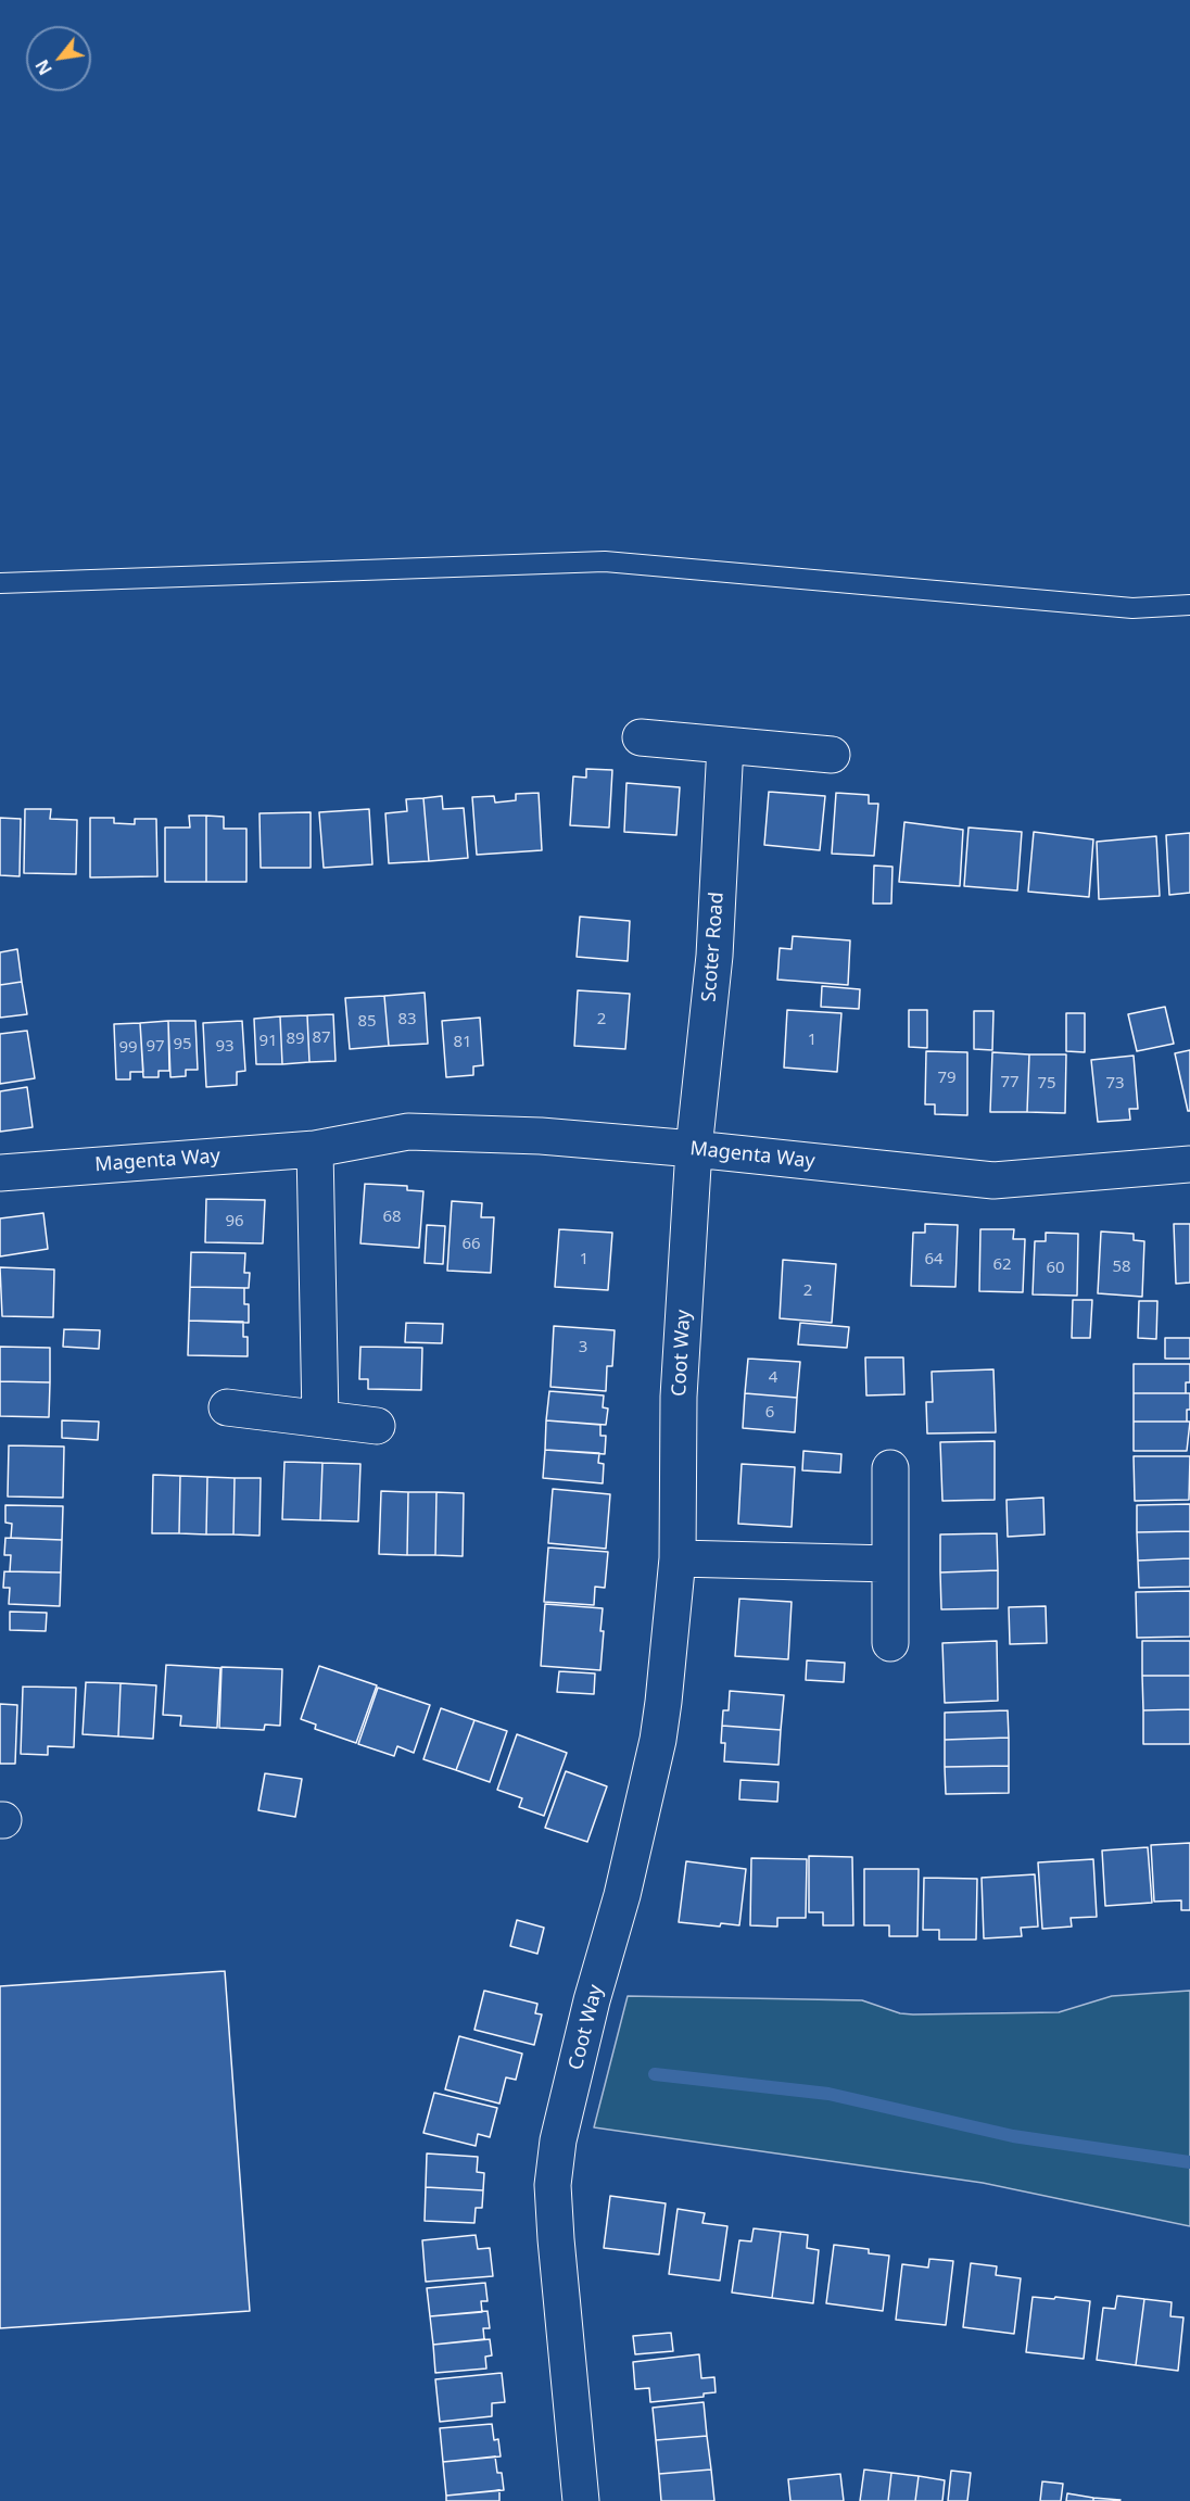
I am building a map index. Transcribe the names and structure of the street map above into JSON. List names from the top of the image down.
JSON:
{
  "streets": {
    "street": ["Scoter Road", "Magenta Way", "Coot Way"]
  },
  "crossings": [
    ["Scoter Road", "Magenta Way"],
    ["Scoter Road", "Coot Way"],
    ["Magenta Way", "Coot Way"]
  ],
  "house_numbers": [
    "83",
    "2",
    "85",
    "87",
    "89",
    "1",
    "91",
    "81",
    "95",
    "97",
    "93",
    "99",
    "79",
    "77",
    "75",
    "73",
    "68",
    "96",
    "66",
    "1",
    "64",
    "62",
    "58",
    "60",
    "2",
    "3",
    "4",
    "6"
  ],
  "north": "bottom left"
}
